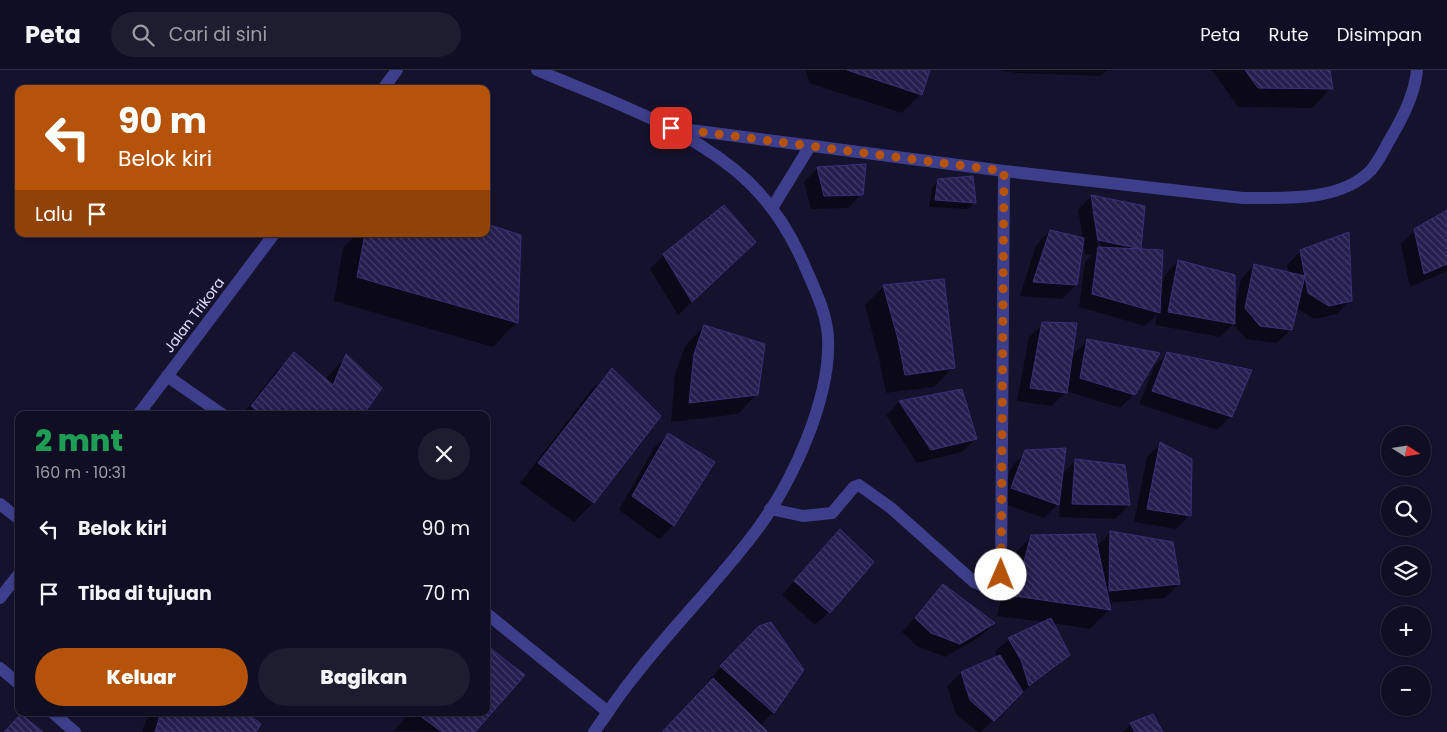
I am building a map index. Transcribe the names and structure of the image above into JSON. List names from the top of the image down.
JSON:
{
  "streets": {
    "street": ["Jalan Trikora"]
  },
  "north": "right",
  "page": {
    "header": "Peta",
    "search": "Cari di sini",
    "nav": ["Peta", "Rute", "Disimpan"],
    "turn": ["90 m", "Belok kiri"],
    "then": "Lalu",
    "heading": ["2 mnt", "160 m · 10:31"],
    "map_buttons": ["+", "−"],
    "list": [
      {
        "name": "Belok kiri",
        "value": "90 m"
      },
      {
        "name": "Tiba di tujuan",
        "value": "70 m"
      }
    ],
    "buttons": ["Keluar", "Bagikan"]
  }
}
